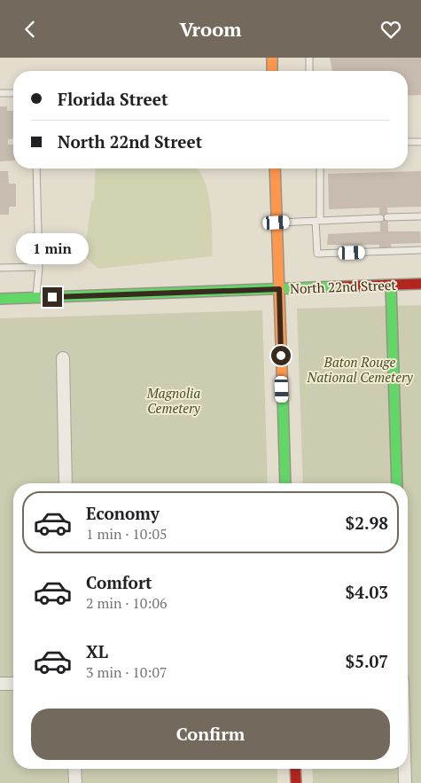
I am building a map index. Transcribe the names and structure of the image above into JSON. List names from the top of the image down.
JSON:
{
  "streets": {
    "main road": ["North 22nd Street"]
  },
  "parks": ["Baton Rouge National Cemetery", "Magnolia Cemetery"],
  "page": {
    "header": "Vroom",
    "banner": ["Florida Street", "North 22nd Street"],
    "bubble": "1 min",
    "list": [
      {
        "name": "Economy",
        "note": "1 min · 10:05",
        "value": "$2.98"
      },
      {
        "name": "Comfort",
        "note": "2 min · 10:06",
        "value": "$4.03"
      },
      {
        "name": "XL",
        "note": "3 min · 10:07",
        "value": "$5.07"
      }
    ],
    "buttons": "Confirm"
  }
}
